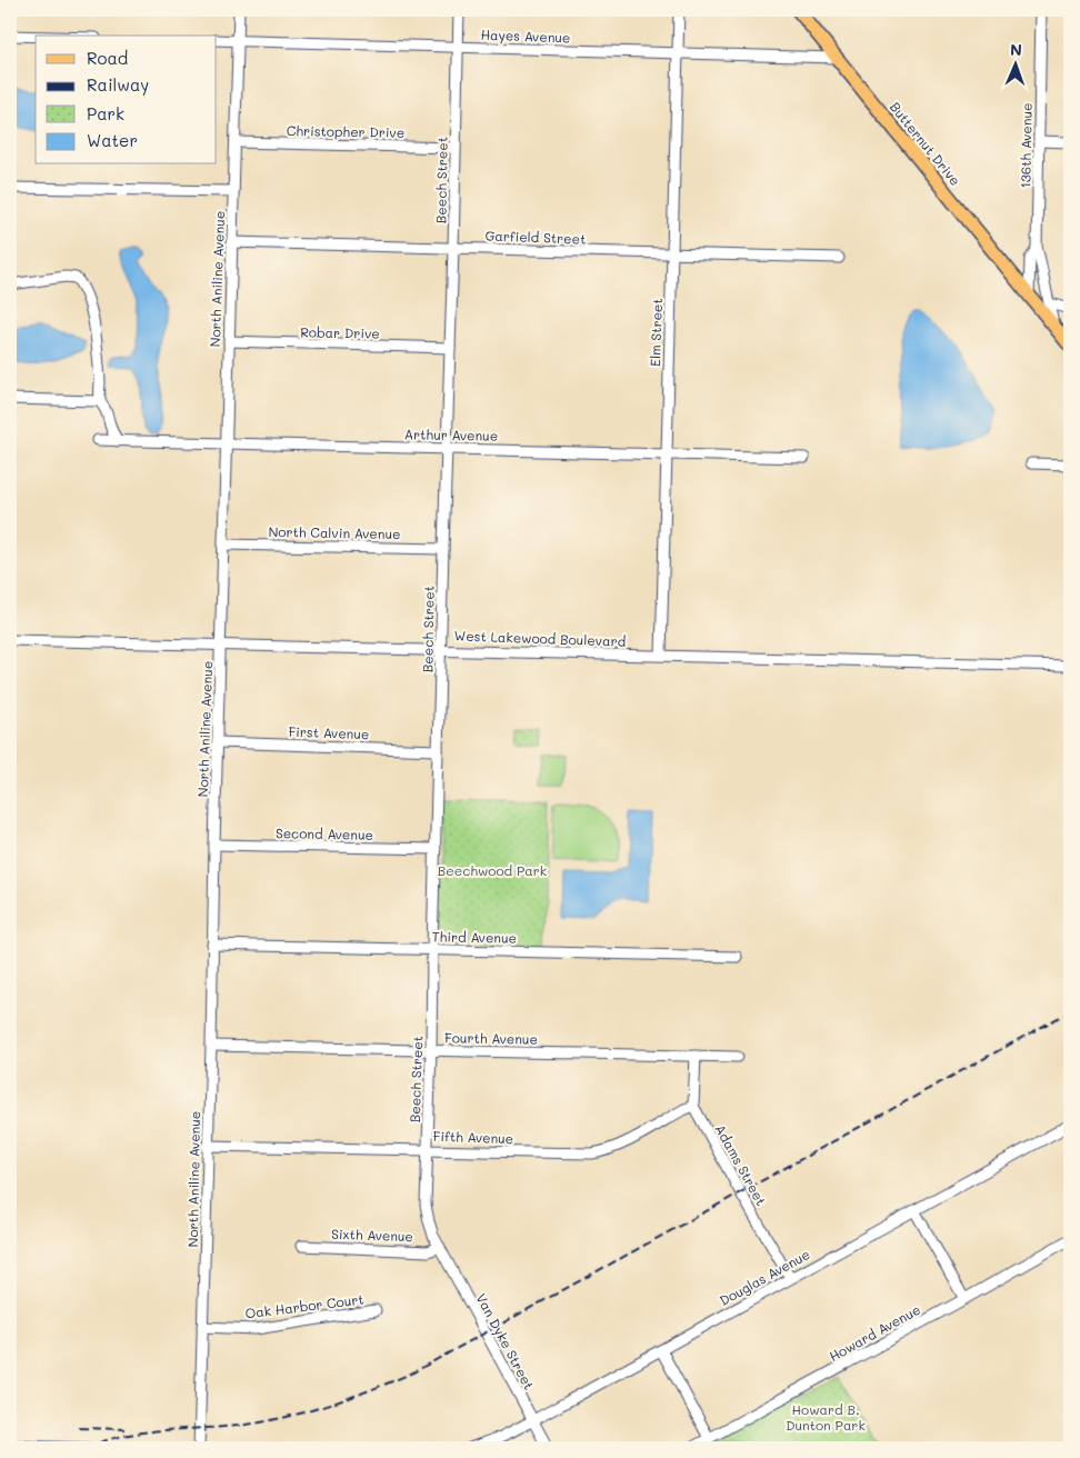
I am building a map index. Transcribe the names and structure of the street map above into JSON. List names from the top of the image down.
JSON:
{
  "streets": {
    "main road": ["Butternut Drive"],
    "street": [
      "Hayes Avenue",
      "Christopher Drive",
      "136th Avenue",
      "Beech Street",
      "Garfield Street",
      "North Aniline Avenue",
      "Robar Drive",
      "Elm Street",
      "Arthur Avenue",
      "North Calvin Avenue",
      "West Lakewood Boulevard",
      "First Avenue",
      "Second Avenue",
      "Third Avenue",
      "Fourth Avenue",
      "Fifth Avenue",
      "Adams Street",
      "Sixth Avenue",
      "Douglas Avenue",
      "Oak Harbor Court",
      "Howard Avenue",
      "Van Dyke Street"
    ]
  },
  "crossings": [
    ["Hayes Avenue", "Butternut Drive"],
    ["Hayes Avenue", "Beech Street"],
    ["Hayes Avenue", "North Aniline Avenue"],
    ["Hayes Avenue", "Elm Street"],
    ["Christopher Drive", "Beech Street"],
    ["Christopher Drive", "North Aniline Avenue"],
    ["Butternut Drive", "136th Avenue"],
    ["Beech Street", "Garfield Street"],
    ["Beech Street", "Robar Drive"],
    ["Beech Street", "Arthur Avenue"],
    ["Beech Street", "North Calvin Avenue"],
    ["Beech Street", "West Lakewood Boulevard"],
    ["Beech Street", "First Avenue"],
    ["Beech Street", "Second Avenue"],
    ["Beech Street", "Third Avenue"],
    ["Beech Street", "Fourth Avenue"],
    ["Beech Street", "Fifth Avenue"],
    ["Beech Street", "Sixth Avenue"],
    ["Beech Street", "Van Dyke Street"],
    ["Garfield Street", "North Aniline Avenue"],
    ["Garfield Street", "Elm Street"],
    ["North Aniline Avenue", "Robar Drive"],
    ["North Aniline Avenue", "Arthur Avenue"],
    ["North Aniline Avenue", "North Calvin Avenue"],
    ["North Aniline Avenue", "West Lakewood Boulevard"],
    ["North Aniline Avenue", "First Avenue"],
    ["North Aniline Avenue", "Second Avenue"],
    ["North Aniline Avenue", "Third Avenue"],
    ["North Aniline Avenue", "Fourth Avenue"],
    ["North Aniline Avenue", "Fifth Avenue"],
    ["North Aniline Avenue", "Oak Harbor Court"],
    ["Elm Street", "Arthur Avenue"],
    ["Elm Street", "West Lakewood Boulevard"],
    ["Fifth Avenue", "Adams Street"],
    ["Adams Street", "Douglas Avenue"],
    ["Sixth Avenue", "Van Dyke Street"],
    ["Douglas Avenue", "Van Dyke Street"]
  ],
  "parks": ["Beechwood Park", "Howard B. Dunton Park"],
  "legend": [
    "Road",
    "Railway",
    "Park",
    "Water"
  ],
  "north": "top"
}
